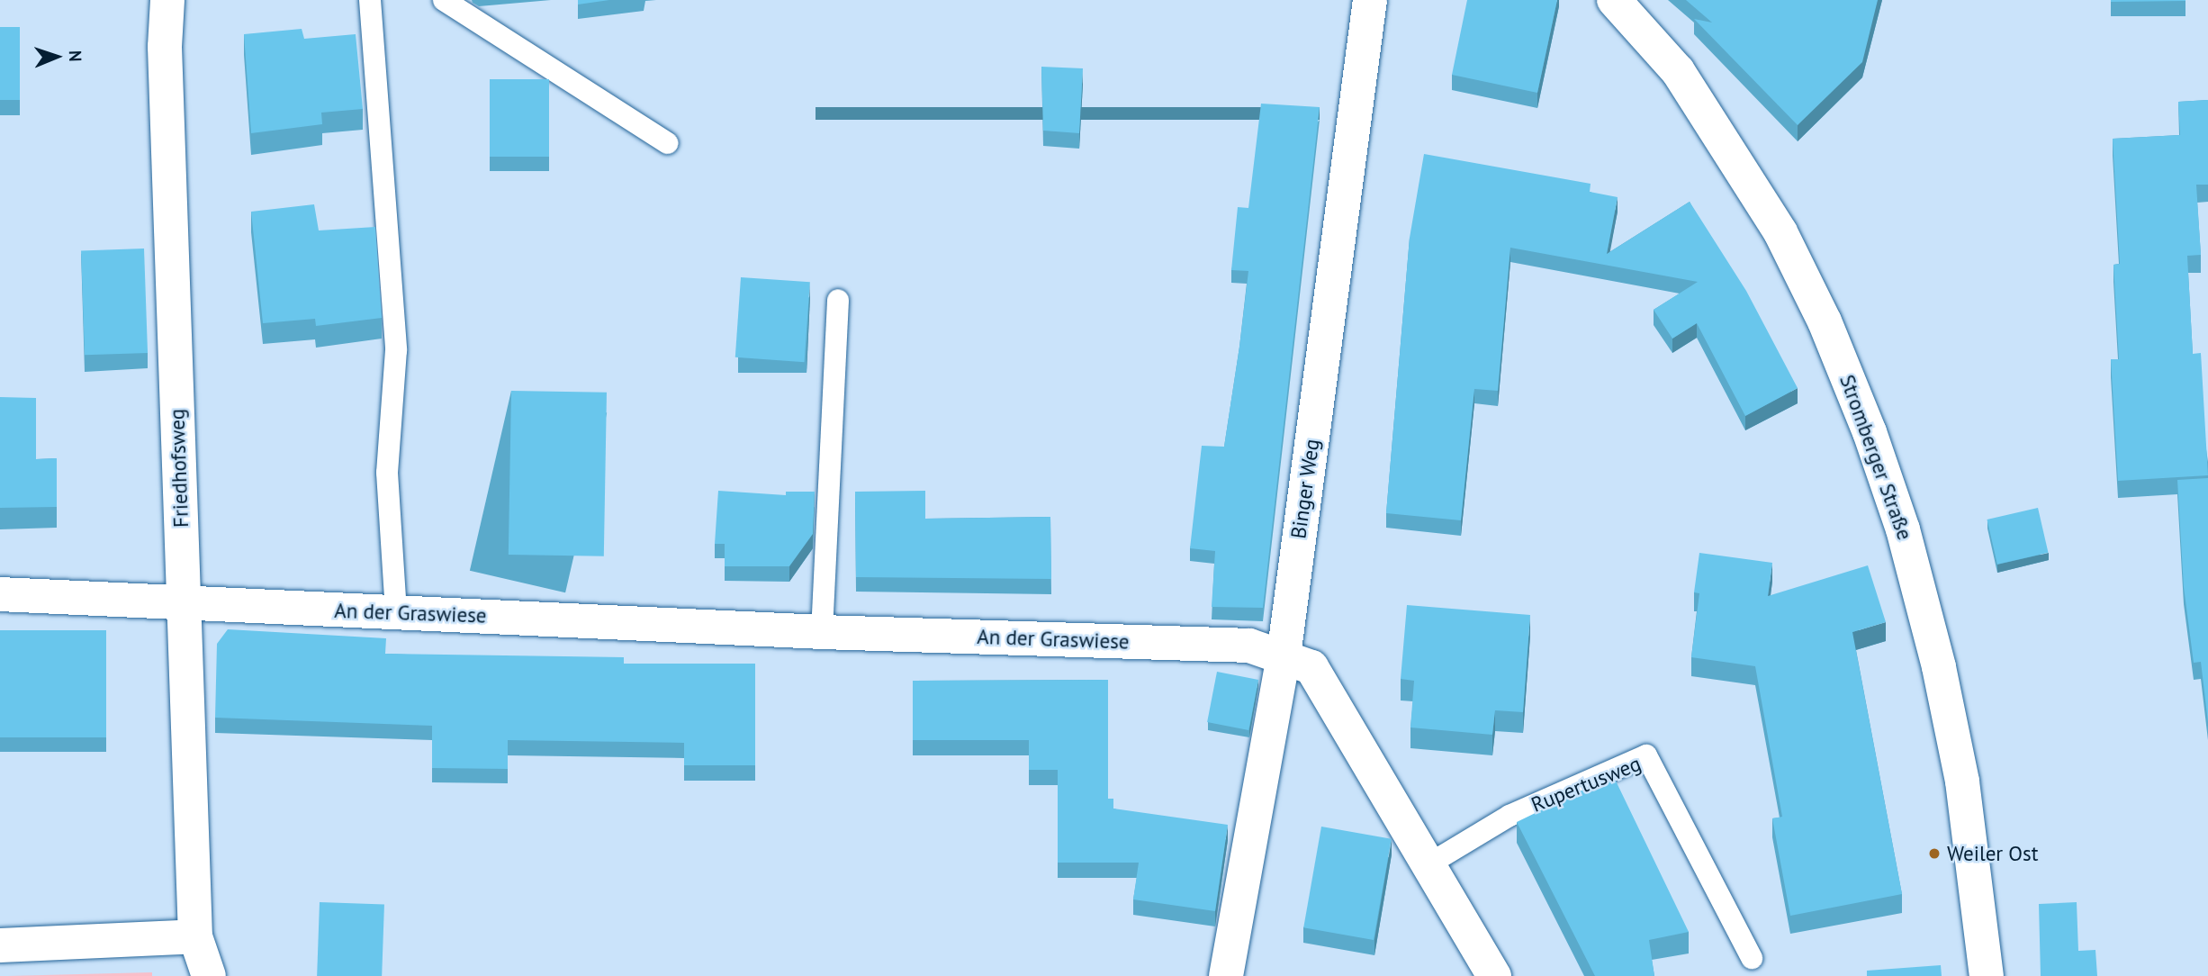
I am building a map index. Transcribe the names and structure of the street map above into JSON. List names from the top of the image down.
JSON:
{
  "streets": {
    "street": [
      "Stromberger Straße",
      "Friedhofsweg",
      "Binger Weg",
      "An der Graswiese"
    ],
    "lane": ["Rupertusweg"]
  },
  "crossings": [
    ["Friedhofsweg", "An der Graswiese"],
    ["Binger Weg", "An der Graswiese"]
  ],
  "places": ["Weiler Ost"],
  "north": "right"
}
